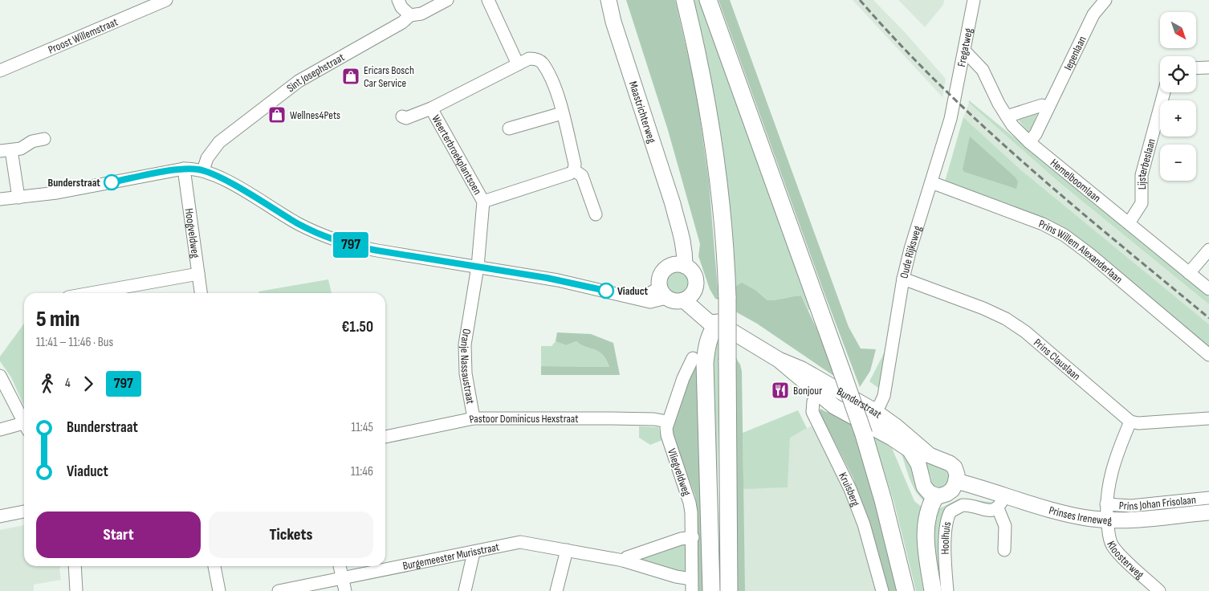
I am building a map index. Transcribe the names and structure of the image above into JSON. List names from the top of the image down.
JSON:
{
  "streets": {
    "main road": ["Maastrichterweg", "Bunderstraat", "Prinses Ireneweg"],
    "street": [
      "Proost Willemstraat",
      "Fregatweg",
      "Iepenlaan",
      "Sint Josephstraat",
      "Weerterbroekplantsoen",
      "Lijsterbeslaan",
      "Hemelboomlaan",
      "Hoogveldweg",
      "Oude Rijksweg",
      "Prins Willem Alexanderlaan",
      "Prins Clauslaan",
      "Oranje Nassaustraat",
      "Pastoor Dominicus Hexstraat",
      "Vliegveldweg",
      "Kruisberg",
      "Prins Johan Frisolaan",
      "Hoolhuis",
      "Burgemeester Murisstraat",
      "Kloosterweg"
    ]
  },
  "crossings": [
    ["Fregatweg", "Hemelboomlaan"],
    ["Fregatweg", "Oude Rijksweg"],
    ["Iepenlaan", "Hemelboomlaan"],
    ["Maastrichterweg", "Bunderstraat"],
    ["Weerterbroekplantsoen", "Oranje Nassaustraat"],
    ["Lijsterbeslaan", "Hemelboomlaan"],
    ["Oude Rijksweg", "Prins Willem Alexanderlaan"],
    ["Oude Rijksweg", "Prins Clauslaan"],
    ["Oude Rijksweg", "Bunderstraat"],
    ["Prins Clauslaan", "Kloosterweg"],
    ["Oranje Nassaustraat", "Pastoor Dominicus Hexstraat"],
    ["Bunderstraat", "Kruisberg"],
    ["Bunderstraat", "Prinses Ireneweg"],
    ["Pastoor Dominicus Hexstraat", "Vliegveldweg"],
    ["Vliegveldweg", "Burgemeester Murisstraat"],
    ["Prins Johan Frisolaan", "Kloosterweg"],
    ["Prinses Ireneweg", "Kloosterweg"]
  ],
  "places": {
    "shop": ["Ericars Bosch Car Service", "Wellnes4Pets"],
    "other": ["Bunderstraat", "Viaduct"],
    "restaurant": ["Bonjour"]
  },
  "lines": ["bus line 797"],
  "north": "bottom right",
  "page": {
    "on_map": "797",
    "map_buttons": ["+", "−"],
    "heading": ["5 min", "11:41 – 11:46 · Bus", "€1.50"],
    "legs": ["4", "797"],
    "list": [
      {
        "name": "Bunderstraat",
        "value": "11:45"
      },
      {
        "name": "Viaduct",
        "value": "11:46"
      }
    ],
    "buttons": ["Start", "Tickets"]
  }
}
